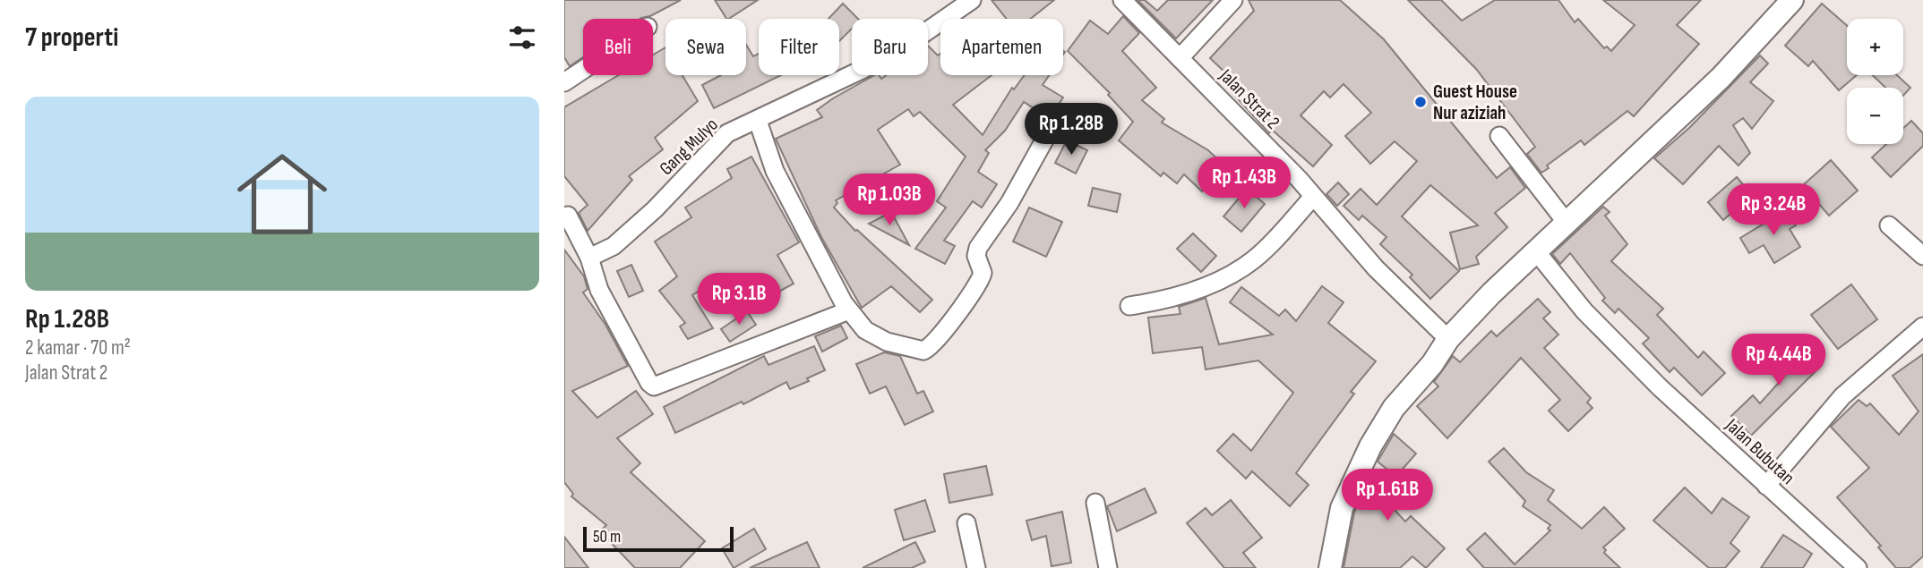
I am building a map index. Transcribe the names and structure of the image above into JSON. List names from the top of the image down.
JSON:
{
  "streets": {
    "street": ["Jalan Strat 2", "Gang Mulyo", "Jalan Bubutan"]
  },
  "places": ["Guest House Nur aziziah"],
  "scale_bar": "50 m",
  "page": {
    "heading": "7 properti",
    "map_buttons": ["+", "−"],
    "chip": [
      "Beli",
      "Sewa",
      "Filter",
      "Baru",
      "Apartemen"
    ],
    "list": [
      {
        "name": "Rp 1.28B",
        "note": "2 kamar · 70 m² · Jalan Strat 2"
      }
    ],
    "price": [
      "Rp 1.28B",
      "Rp 1.43B",
      "Rp 1.03B",
      "Rp 3.24B",
      "Rp 3.1B",
      "Rp 4.44B",
      "Rp 1.61B"
    ],
    "scale": "50 m"
  }
}
